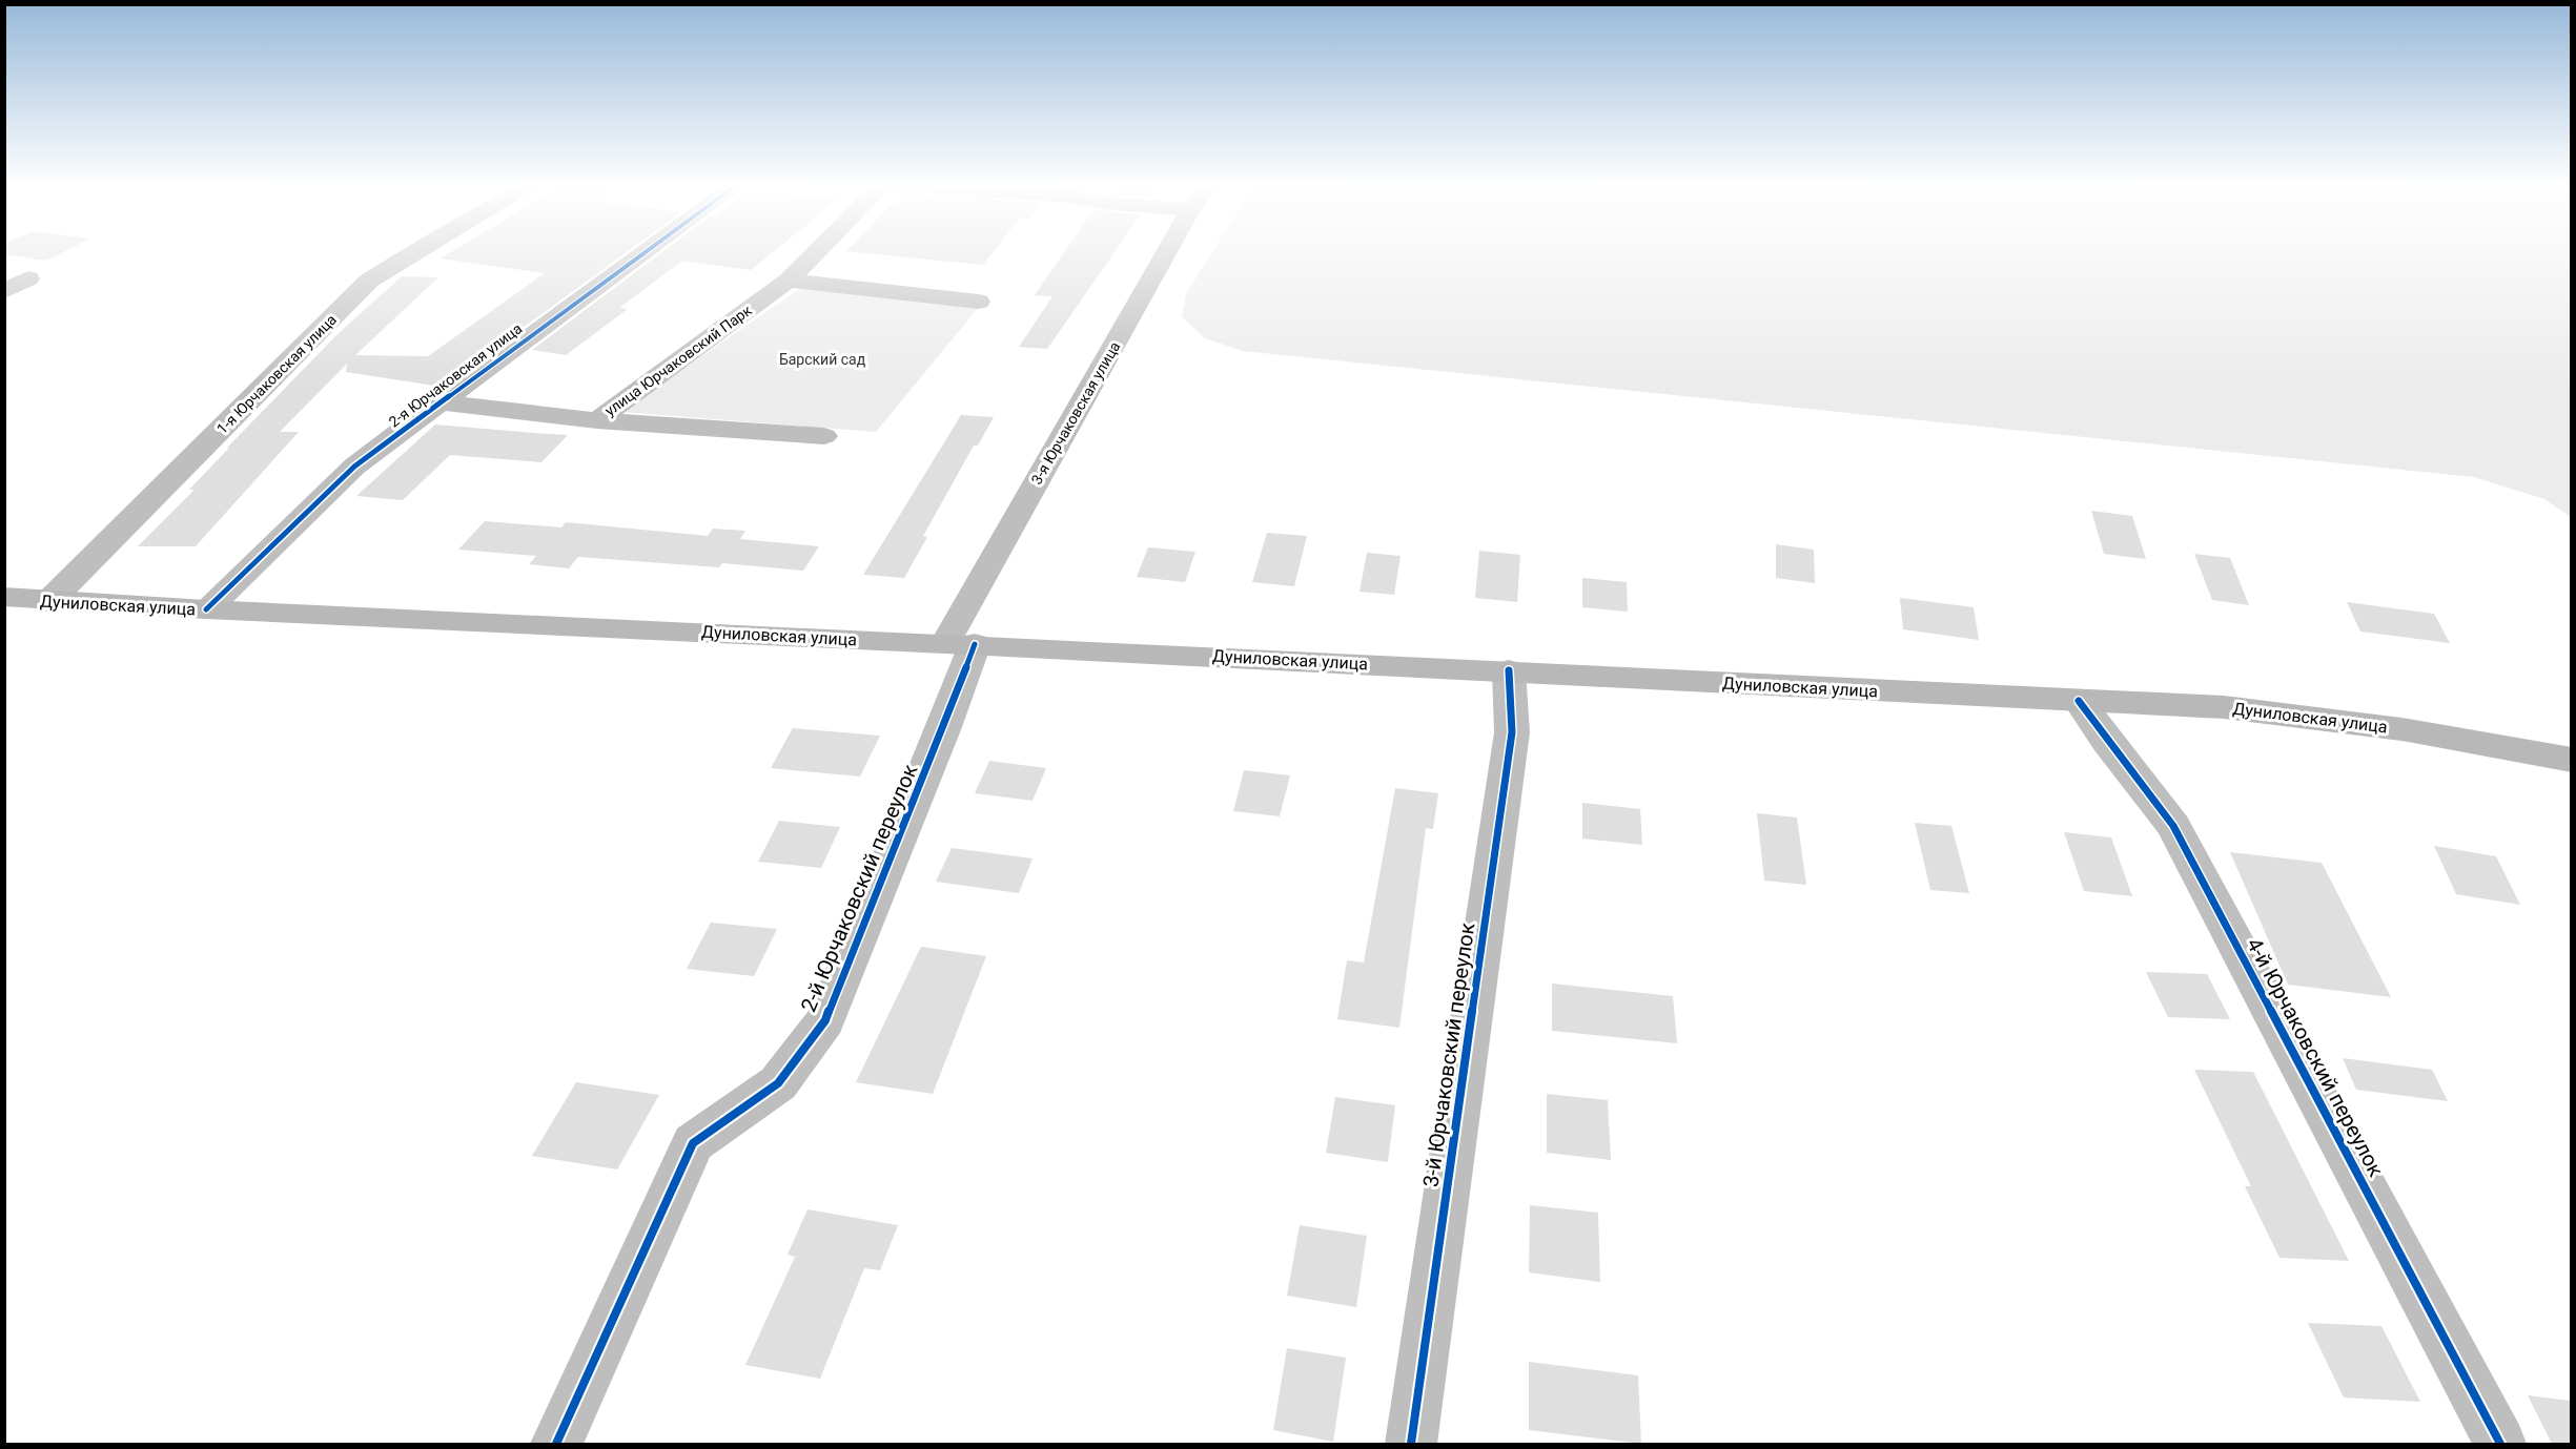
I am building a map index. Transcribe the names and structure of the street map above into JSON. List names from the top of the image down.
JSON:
{
  "streets": {
    "main road": ["Дуниловская улица"],
    "street": [
      "улица Юрчаковский Парк",
      "1-я Юрчаковская улица",
      "2-я Юрчаковская улица",
      "3-я Юрчаковская улица",
      "2-й Юрчаковский переулок",
      "3-й Юрчаковский переулок",
      "4-й Юрчаковский переулок"
    ]
  },
  "crossings": [
    ["улица Юрчаковский Парк", "2-я Юрчаковская улица"],
    ["1-я Юрчаковская улица", "Дуниловская улица"],
    ["2-я Юрчаковская улица", "Дуниловская улица"],
    ["3-я Юрчаковская улица", "Дуниловская улица"],
    ["3-я Юрчаковская улица", "2-й Юрчаковский переулок"],
    ["Дуниловская улица", "2-й Юрчаковский переулок"],
    ["Дуниловская улица", "3-й Юрчаковский переулок"],
    ["Дуниловская улица", "4-й Юрчаковский переулок"]
  ],
  "parks": ["Барский сад"]
}
